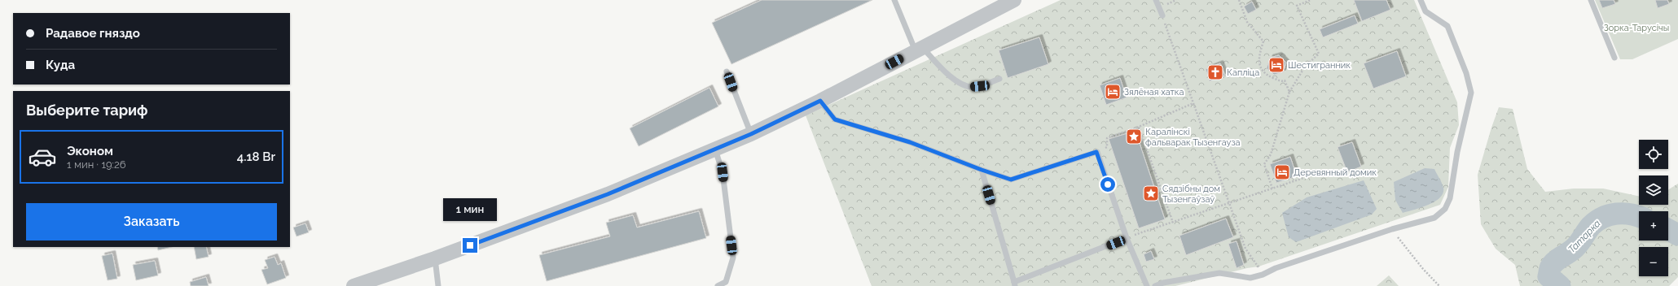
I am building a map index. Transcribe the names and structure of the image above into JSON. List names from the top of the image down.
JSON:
{
  "water": ["Татарка"],
  "parks": ["Зорка-Тарусічы"],
  "places": {
    "hotel": ["Шестигранник", "Зялёная хатка", "Деревянный домик"],
    "church": ["Капліца"],
    "place": ["Каралінскі фальварак Тызенгауза", "Сядзібны дом Тызенгаўзаў"]
  },
  "page": {
    "banner": ["Радавое гняздо", "Куда"],
    "heading": "Выберите тариф",
    "list": [
      {
        "name": "Эконом",
        "note": "1 мин · 19:26",
        "value": "4.18 Br"
      }
    ],
    "map_buttons": ["+", "−"],
    "buttons": "Заказать",
    "bubble": "1 мин"
  }
}
